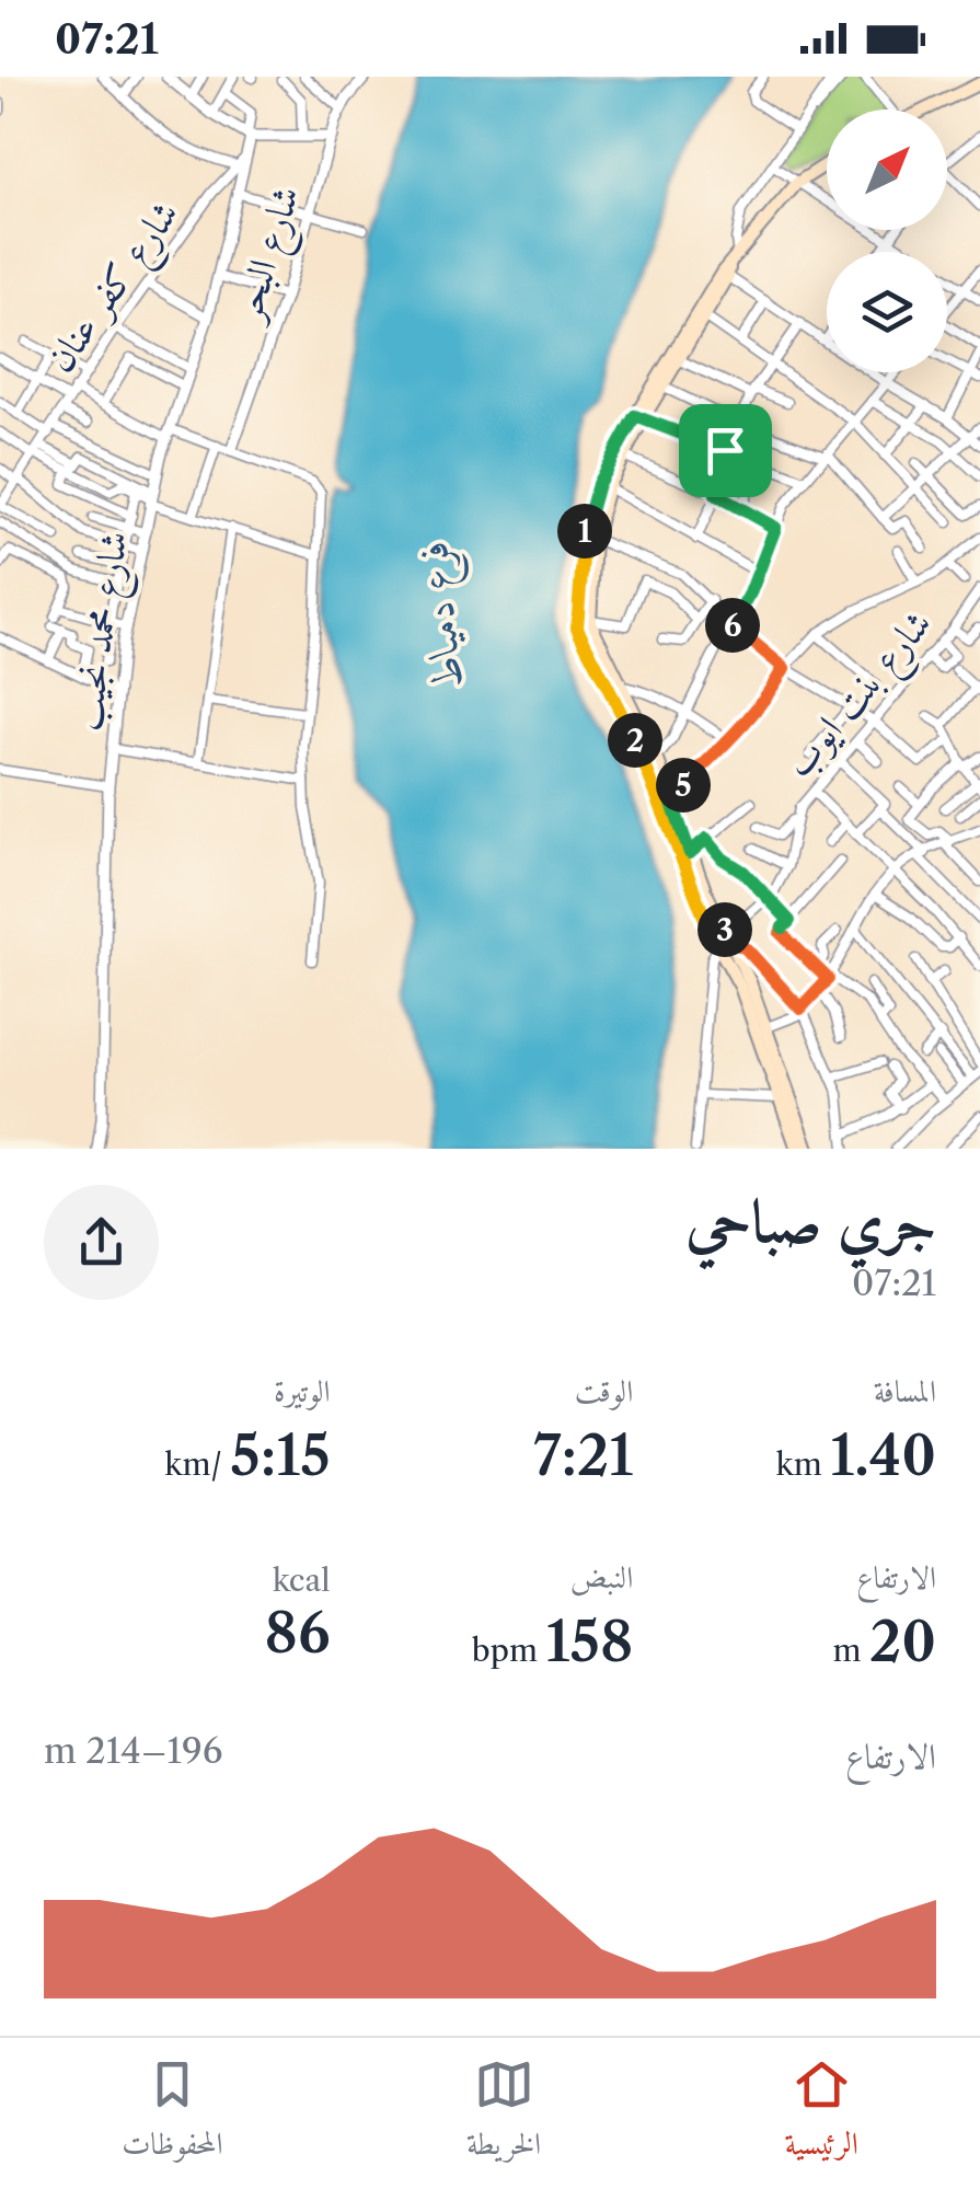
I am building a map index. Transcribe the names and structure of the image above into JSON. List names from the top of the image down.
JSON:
{
  "streets": {
    "street": [
      "شارع البحر",
      "شارع كفر عنان",
      "شارع محمد نجيب",
      "شارع بنت ايوب"
    ]
  },
  "crossings": [
    ["شارع كفر عنان", "شارع محمد نجيب"]
  ],
  "water": ["فرع دمياط"],
  "north": "top right",
  "page": {
    "status": "07:21",
    "pins": [
      "1",
      "6",
      "2",
      "5",
      "3"
    ],
    "heading": ["جري صباحي", "07:21"],
    "stats": [
      ["المسافة", "1.40 km"],
      ["الوقت", "7:21"],
      ["الوتيرة", "5:15 /km"],
      ["الارتفاع", "20 m"],
      ["النبض", "158 bpm"],
      ["kcal", "86"]
    ],
    "chart": ["الارتفاع", "196–214 m"],
    "tabs": ["الرئيسية", "الخريطة", "المحفوظات"]
  }
}
